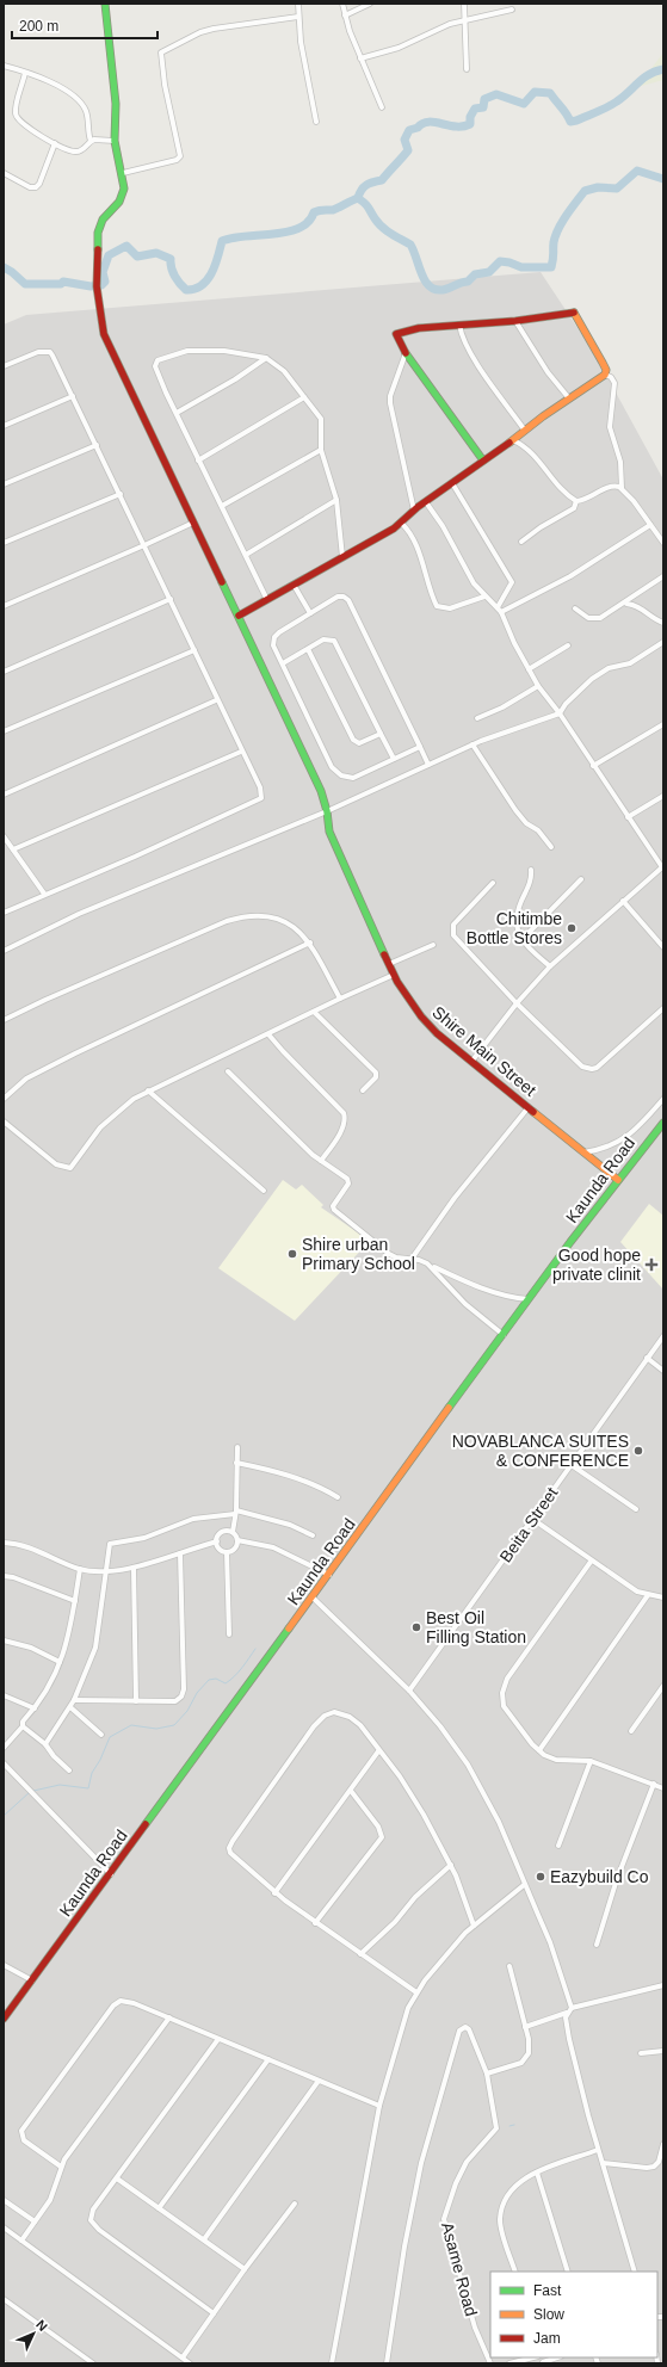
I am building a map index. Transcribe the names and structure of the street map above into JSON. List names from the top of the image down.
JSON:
{
  "streets": {
    "street": [
      "Shire Main Street",
      "Kaunda Road",
      "Beita Street",
      "Asame Road"
    ]
  },
  "crossings": [
    ["Shire Main Street", "Kaunda Road"]
  ],
  "places": {
    "other": [
      "Chitimbe Bottle Stores",
      "Shire urban Primary School",
      "NOVABLANCA SUITES & CONFERENCE",
      "Best Oil Filling Station",
      "Eazybuild Co"
    ],
    "health": ["Good hope private clinit"]
  },
  "legend": ["Fast", "Slow", "Jam"],
  "scale_bar": "200 m",
  "north": "top right"
}
